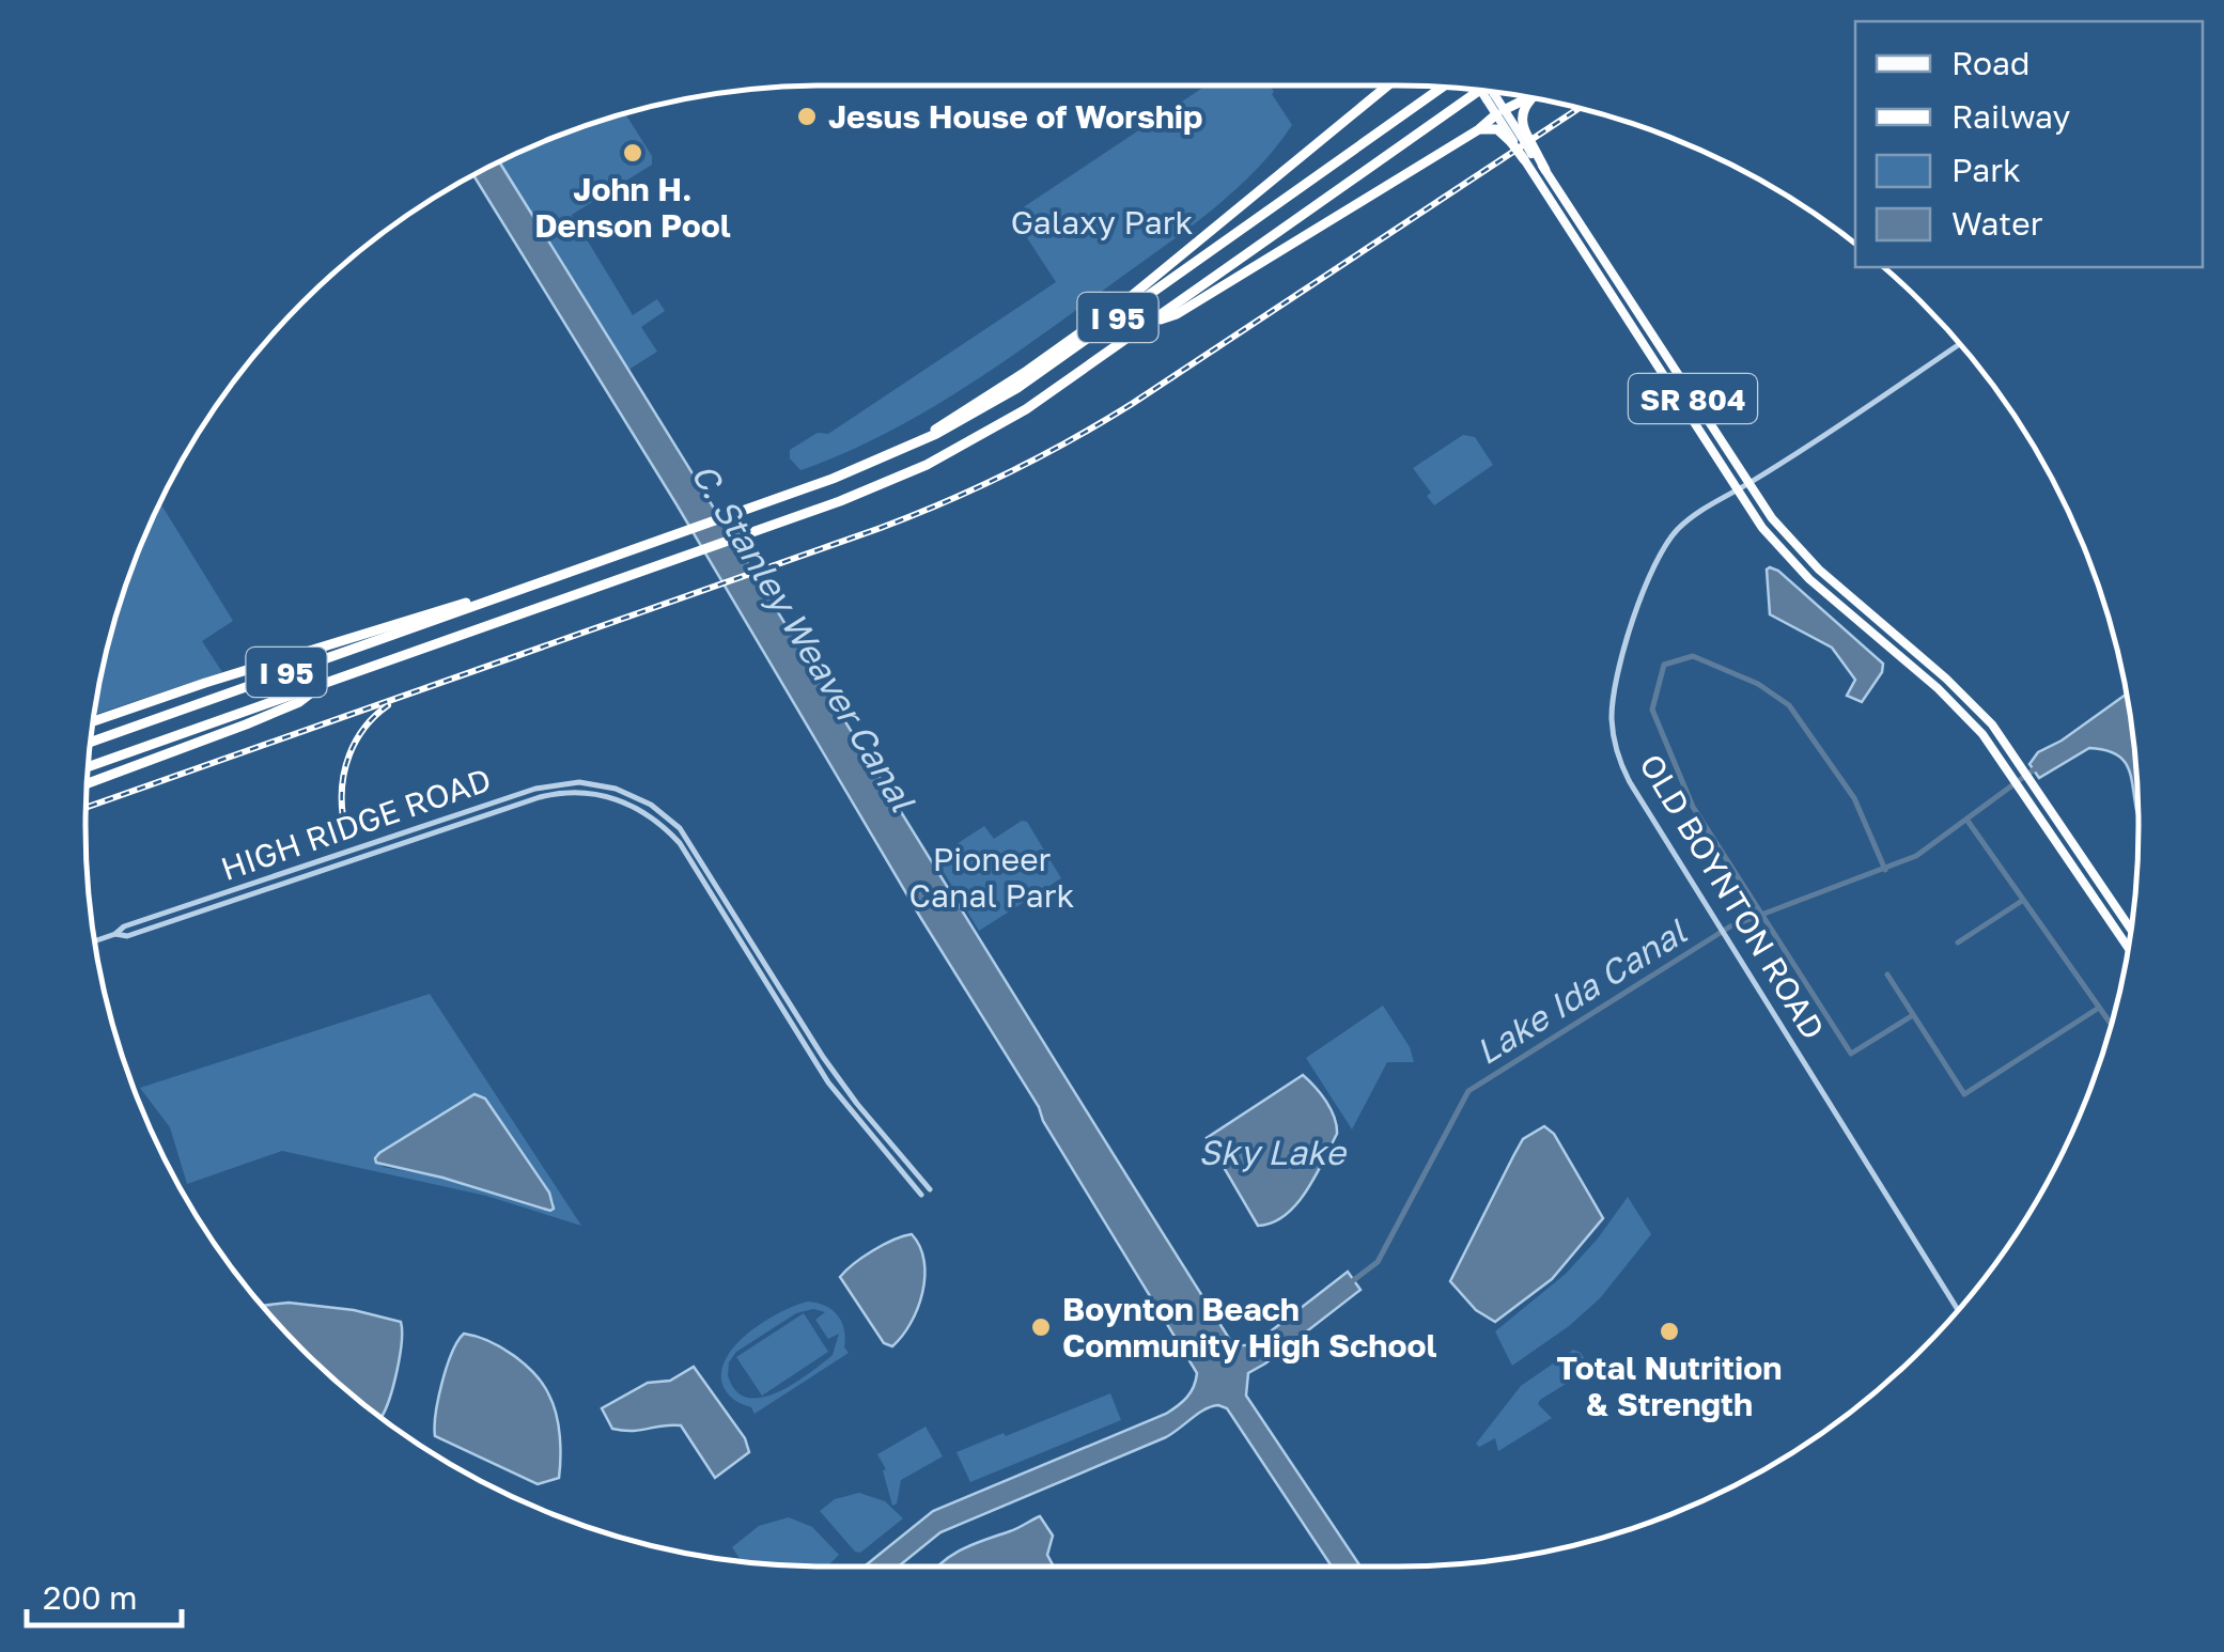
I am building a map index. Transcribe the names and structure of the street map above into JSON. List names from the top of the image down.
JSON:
{
  "streets": {
    "highway": ["I 95"],
    "main road": ["SR 804"],
    "street": ["HIGH RIDGE ROAD", "OLD BOYNTON ROAD"]
  },
  "crossings": [
    ["SR 804", "OLD BOYNTON ROAD"]
  ],
  "water": ["C. Stanley Weaver Canal", "Lake Ida Canal", "Sky Lake"],
  "parks": ["Galaxy Park", "Pioneer Canal Park"],
  "places": [
    "Jesus House of Worship",
    "John H. Denson Pool",
    "Boynton Beach Community High School",
    "Total Nutrition & Strength"
  ],
  "legend": [
    "Road",
    "Railway",
    "Park",
    "Water"
  ],
  "scale_bar": "200 m"
}
